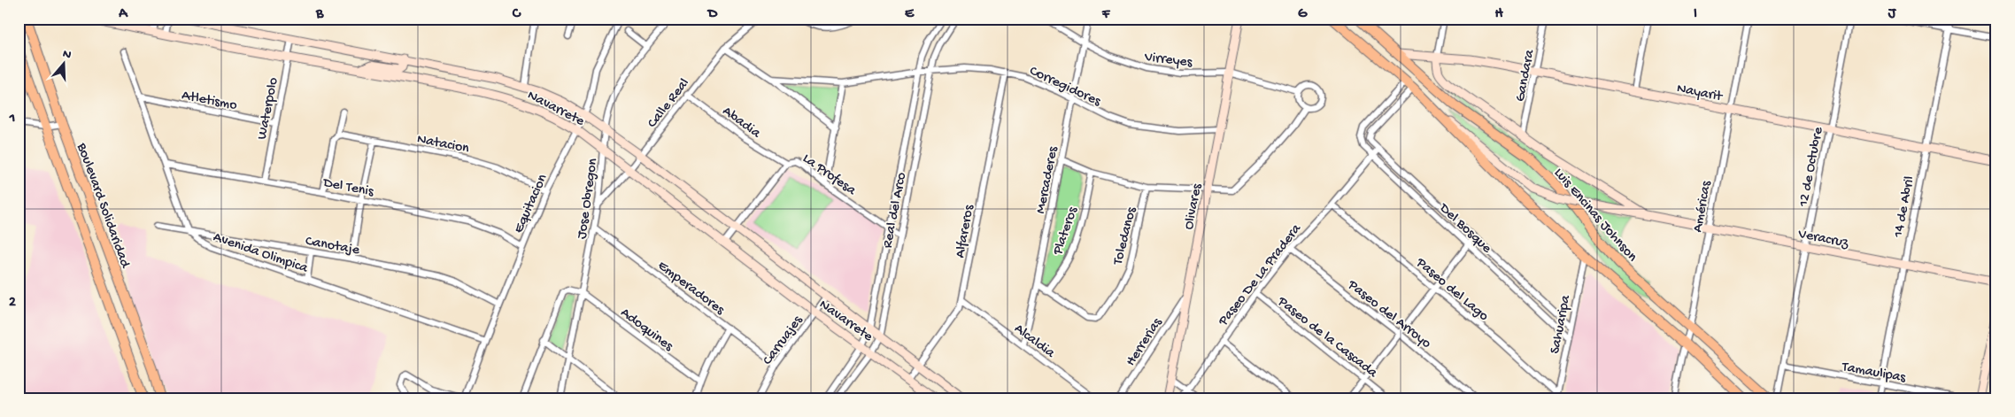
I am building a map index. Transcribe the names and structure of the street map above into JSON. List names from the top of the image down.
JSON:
{
  "streets": {
    "main road": [
      "Nayarit",
      "Navarrete",
      "Boulevard Solidaridad",
      "Olivares",
      "Luis Encinas Johnson",
      "Veracruz"
    ],
    "street": [
      "Virreyes",
      "Gandara",
      "Corregidores",
      "Atletismo",
      "Calle Real",
      "Waterpolo",
      "Abadia",
      "Natacion",
      "12 de Octubre",
      "La Profesa",
      "Mercaderes",
      "Del Tenis",
      "Jose Obregon",
      "Equitacion",
      "Américas",
      "14 de Abril",
      "Real del Arco",
      "Del Bosque",
      "Plateros",
      "Alfareros",
      "Toledanos",
      "Canotaje",
      "Avenida Olimpica",
      "Paseo De La Pradera",
      "Emperadores",
      "Paseo del Lago",
      "Paseo del Arroyo",
      "Sahuaripa",
      "Adoquines",
      "Paseo de la Cascada",
      "Carruajes",
      "Alcaldia",
      "Herrerias",
      "Tamaulipas"
    ]
  },
  "crossings": [
    ["Virreyes", "Mercaderes"],
    ["Virreyes", "Olivares"],
    ["Gandara", "Nayarit"],
    ["Corregidores", "Calle Real"],
    ["Corregidores", "Mercaderes"],
    ["Corregidores", "Olivares"],
    ["Corregidores", "Real del Arco"],
    ["Corregidores", "Alfareros"],
    ["Nayarit", "12 de Octubre"],
    ["Nayarit", "Américas"],
    ["Nayarit", "14 de Abril"],
    ["Nayarit", "Luis Encinas Johnson"],
    ["Atletismo", "Waterpolo"],
    ["Calle Real", "Navarrete"],
    ["Calle Real", "Abadia"],
    ["Calle Real", "Jose Obregon"],
    ["Navarrete", "Waterpolo"],
    ["Navarrete", "La Profesa"],
    ["Navarrete", "Jose Obregon"],
    ["Navarrete", "Equitacion"],
    ["Navarrete", "Real del Arco"],
    ["Navarrete", "Alfareros"],
    ["Navarrete", "Carruajes"],
    ["Waterpolo", "Del Tenis"],
    ["Abadia", "La Profesa"],
    ["Natacion", "Equitacion"],
    ["12 de Octubre", "Veracruz"],
    ["12 de Octubre", "Tamaulipas"],
    ["La Profesa", "Real del Arco"],
    ["Mercaderes", "Toledanos"],
    ["Mercaderes", "Alcaldia"],
    ["Del Tenis", "Equitacion"],
    ["Jose Obregon", "Emperadores"],
    ["Jose Obregon", "Adoquines"],
    ["Equitacion", "Canotaje"],
    ["Equitacion", "Avenida Olimpica"],
    ["Olivares", "Herrerias"],
    ["Américas", "Luis Encinas Johnson"],
    ["Américas", "Veracruz"],
    ["14 de Abril", "Veracruz"],
    ["14 de Abril", "Tamaulipas"],
    ["Del Bosque", "Paseo De La Pradera"],
    ["Del Bosque", "Sahuaripa"],
    ["Plateros", "Toledanos"],
    ["Alfareros", "Alcaldia"],
    ["Canotaje", "Avenida Olimpica"],
    ["Paseo De La Pradera", "Paseo del Lago"],
    ["Paseo De La Pradera", "Paseo del Arroyo"],
    ["Paseo De La Pradera", "Paseo de la Cascada"],
    ["Emperadores", "Carruajes"],
    ["Paseo del Lago", "Sahuaripa"]
  ],
  "north": "top",
  "grid": {
    "columns": [
      "A",
      "B",
      "C",
      "D",
      "E",
      "F",
      "G",
      "H",
      "I",
      "J"
    ],
    "rows": ["1", "2"]
  }
}
